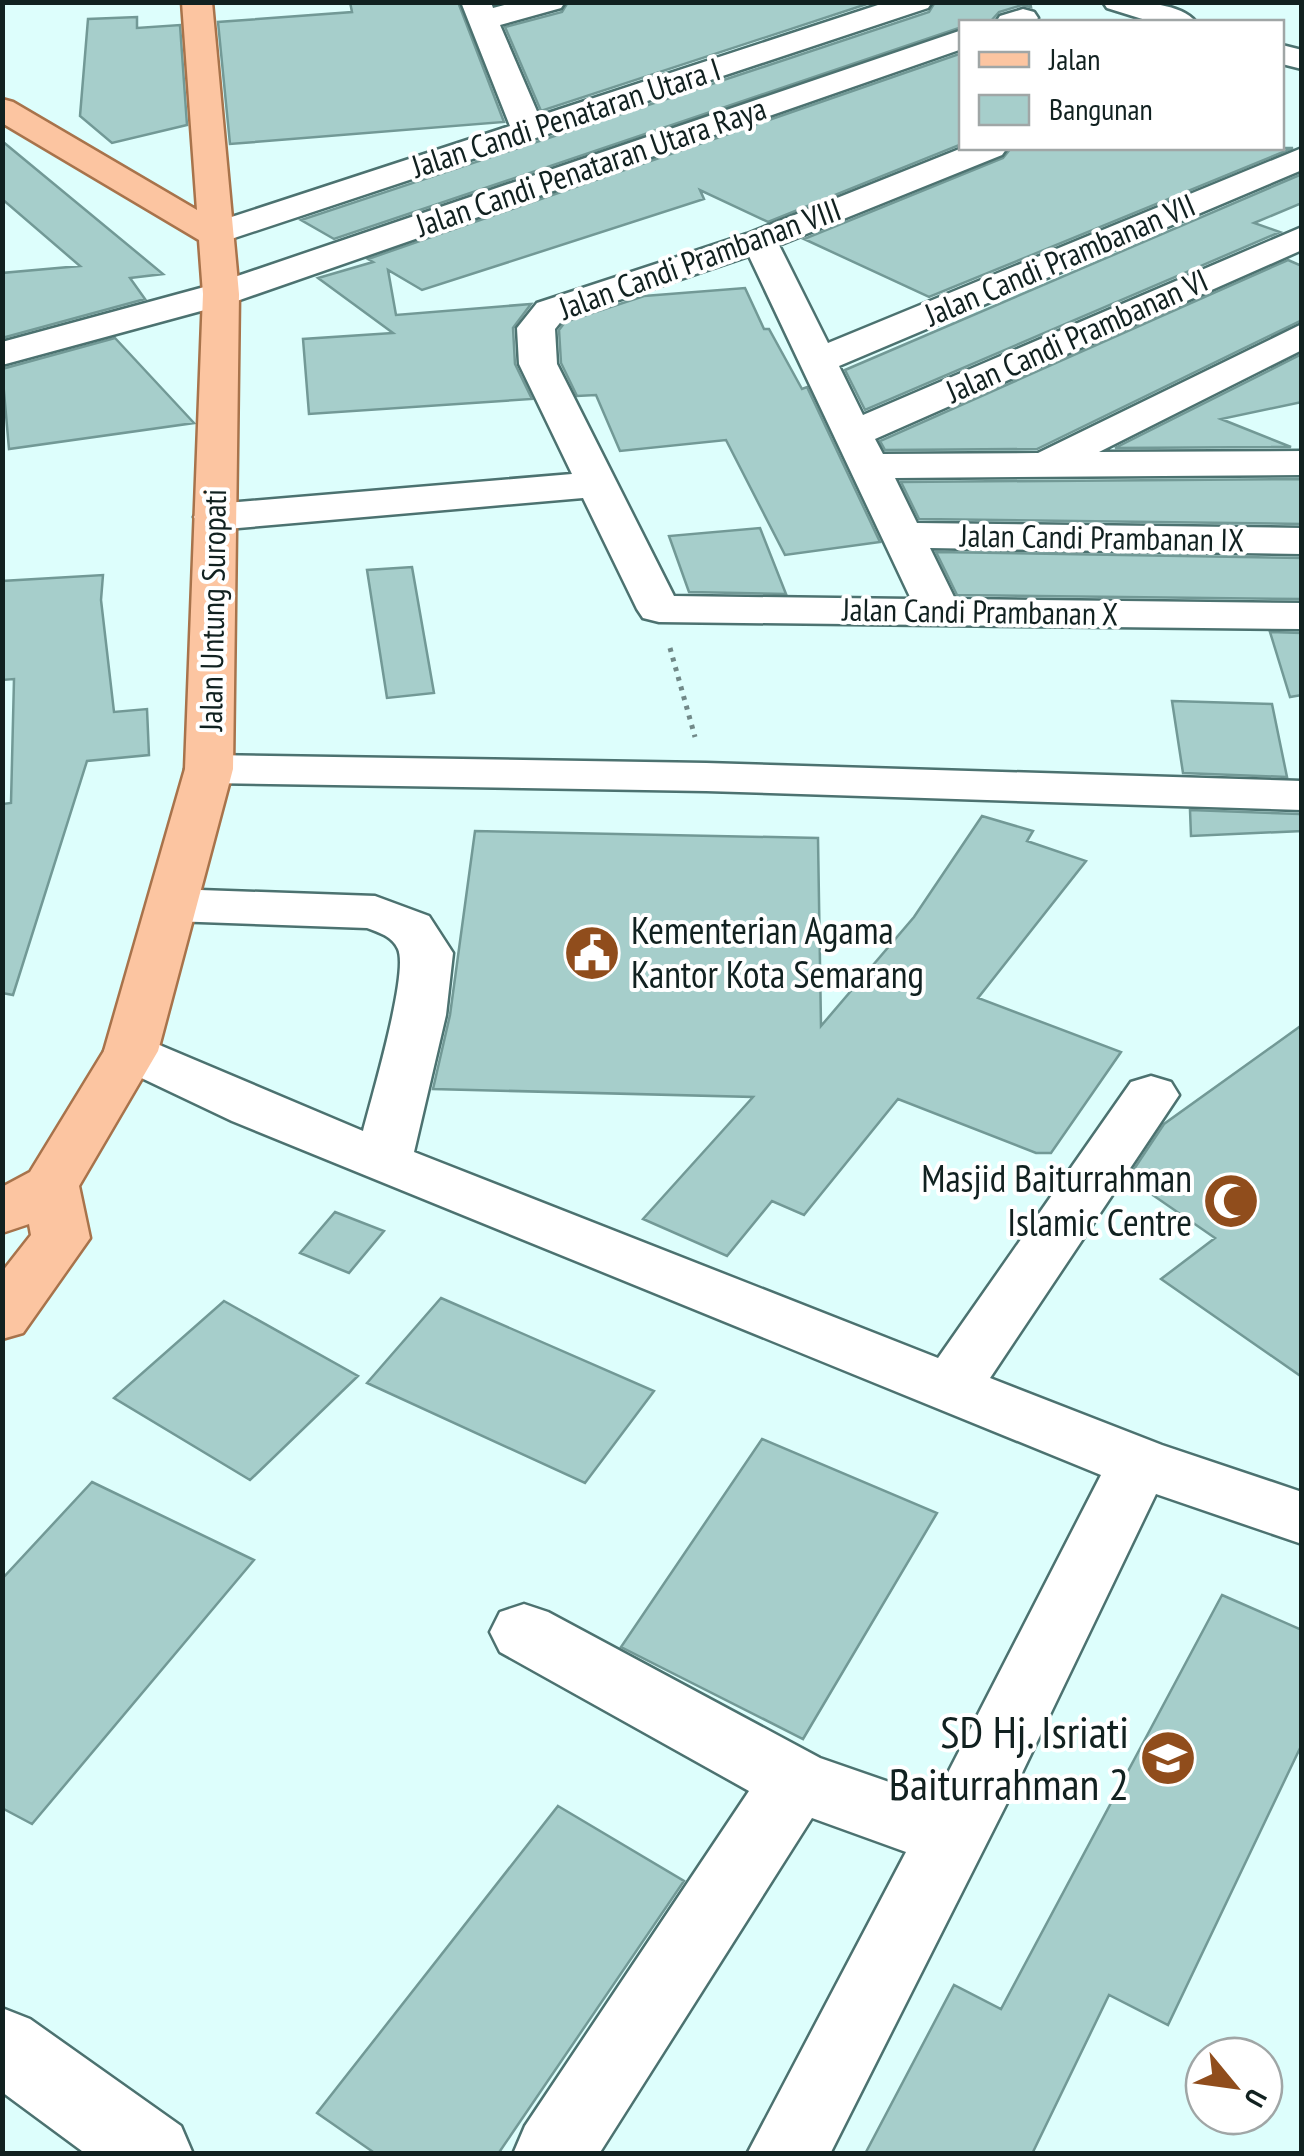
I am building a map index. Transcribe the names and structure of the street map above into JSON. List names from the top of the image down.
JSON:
{
  "streets": {
    "main road": ["Jalan Untung Suropati"],
    "street": [
      "Jalan Candi Penataran Utara I",
      "Jalan Candi Penataran Utara Raya",
      "Jalan Candi Prambanan VIII",
      "Jalan Candi Prambanan VII",
      "Jalan Candi Prambanan VI",
      "Jalan Candi Prambanan IX",
      "Jalan Candi Prambanan X"
    ]
  },
  "crossings": [
    ["Jalan Candi Penataran Utara I", "Jalan Untung Suropati"],
    ["Jalan Candi Penataran Utara Raya", "Jalan Untung Suropati"],
    ["Jalan Candi Prambanan VIII", "Jalan Candi Prambanan IX"],
    ["Jalan Candi Prambanan VIII", "Jalan Candi Prambanan X"],
    ["Jalan Candi Prambanan VII", "Jalan Candi Prambanan IX"],
    ["Jalan Candi Prambanan VI", "Jalan Candi Prambanan IX"],
    ["Jalan Candi Prambanan IX", "Jalan Candi Prambanan X"]
  ],
  "places": {
    "public building": ["Kementerian Agama Kantor Kota Semarang"],
    "mosque": ["Masjid Baiturrahman Islamic Centre"],
    "school or university": ["SD Hj. Isriati Baiturrahman 2"]
  },
  "legend": ["Jalan", "Bangunan"],
  "north": "bottom right"
}
